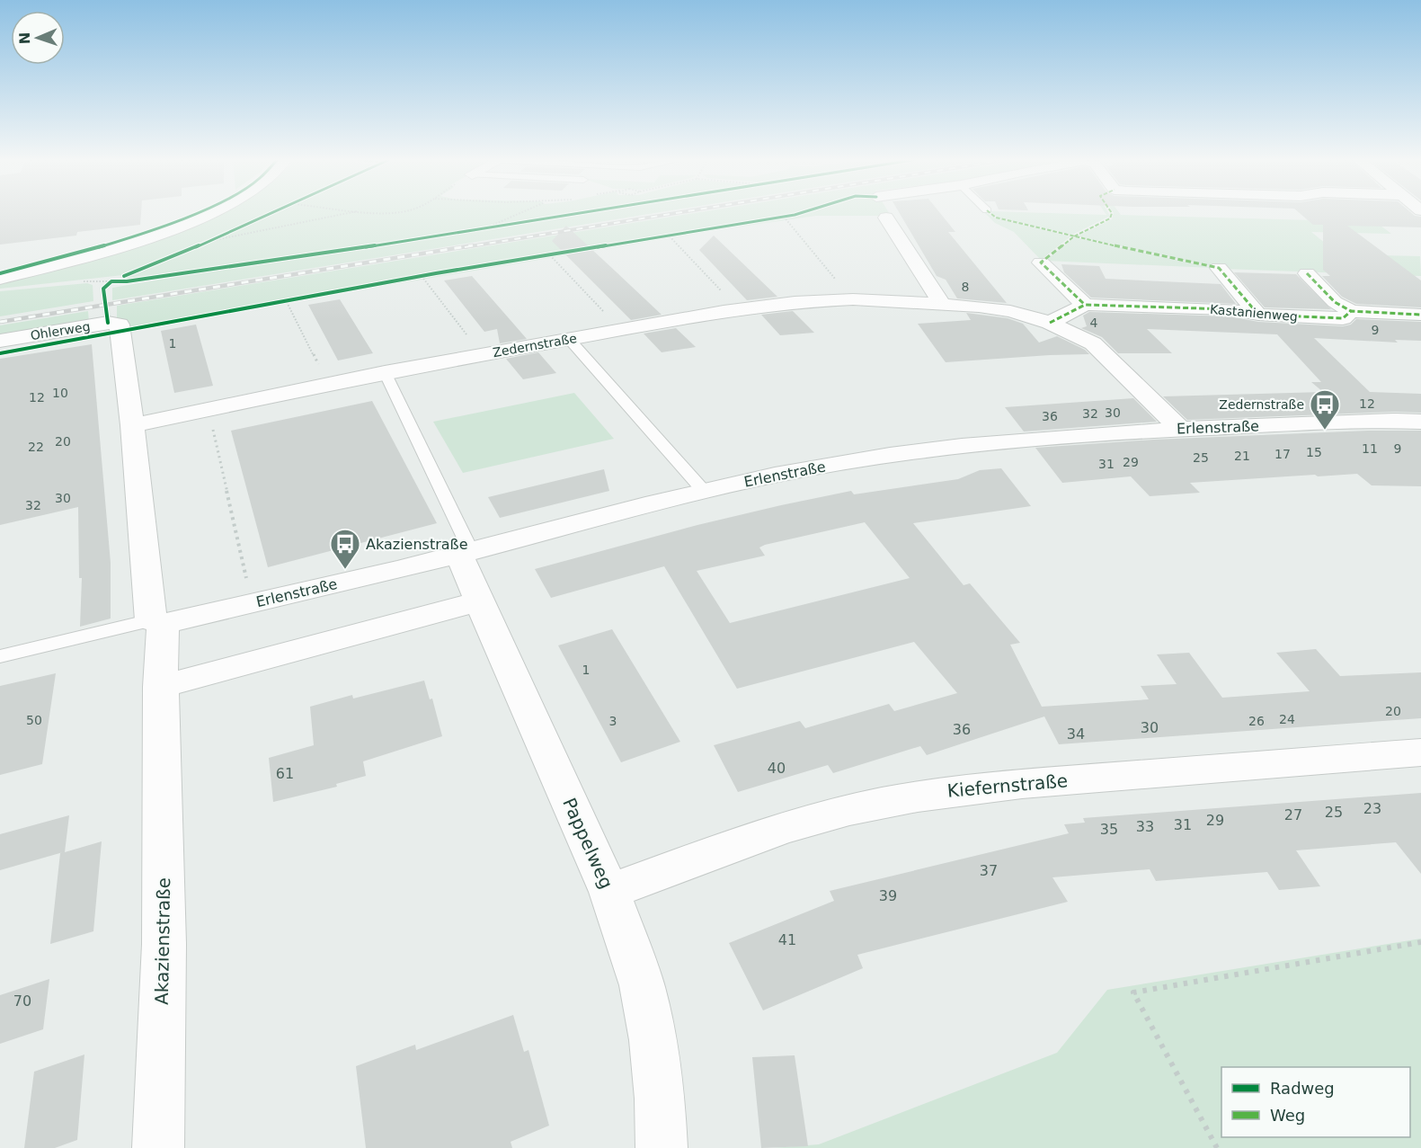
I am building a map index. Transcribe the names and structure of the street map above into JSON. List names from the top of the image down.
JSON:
{
  "streets": {
    "street": [
      "Kastanienweg",
      "Ohlerweg",
      "Zedernstraße",
      "Erlenstraße",
      "Kiefernstraße",
      "Pappelweg",
      "Akazienstraße"
    ]
  },
  "crossings": [
    ["Kastanienweg", "Zedernstraße"],
    ["Ohlerweg", "Akazienstraße"],
    ["Zedernstraße", "Erlenstraße"],
    ["Zedernstraße", "Akazienstraße"],
    ["Erlenstraße", "Pappelweg"],
    ["Erlenstraße", "Akazienstraße"],
    ["Kiefernstraße", "Pappelweg"]
  ],
  "places": {
    "bus stop": ["Zedernstraße", "Akazienstraße"]
  },
  "house_numbers": [
    "8",
    "4",
    "9",
    "1",
    "10",
    "12",
    "12",
    "30",
    "32",
    "36",
    "20",
    "22",
    "11",
    "9",
    "15",
    "17",
    "21",
    "25",
    "29",
    "31",
    "30",
    "32",
    "1",
    "20",
    "24",
    "50",
    "3",
    "26",
    "30",
    "36",
    "34",
    "40",
    "61",
    "23",
    "25",
    "27",
    "29",
    "31",
    "33",
    "35",
    "37",
    "39",
    "41",
    "70"
  ],
  "legend": ["Radweg", "Weg"],
  "north": "left"
}
